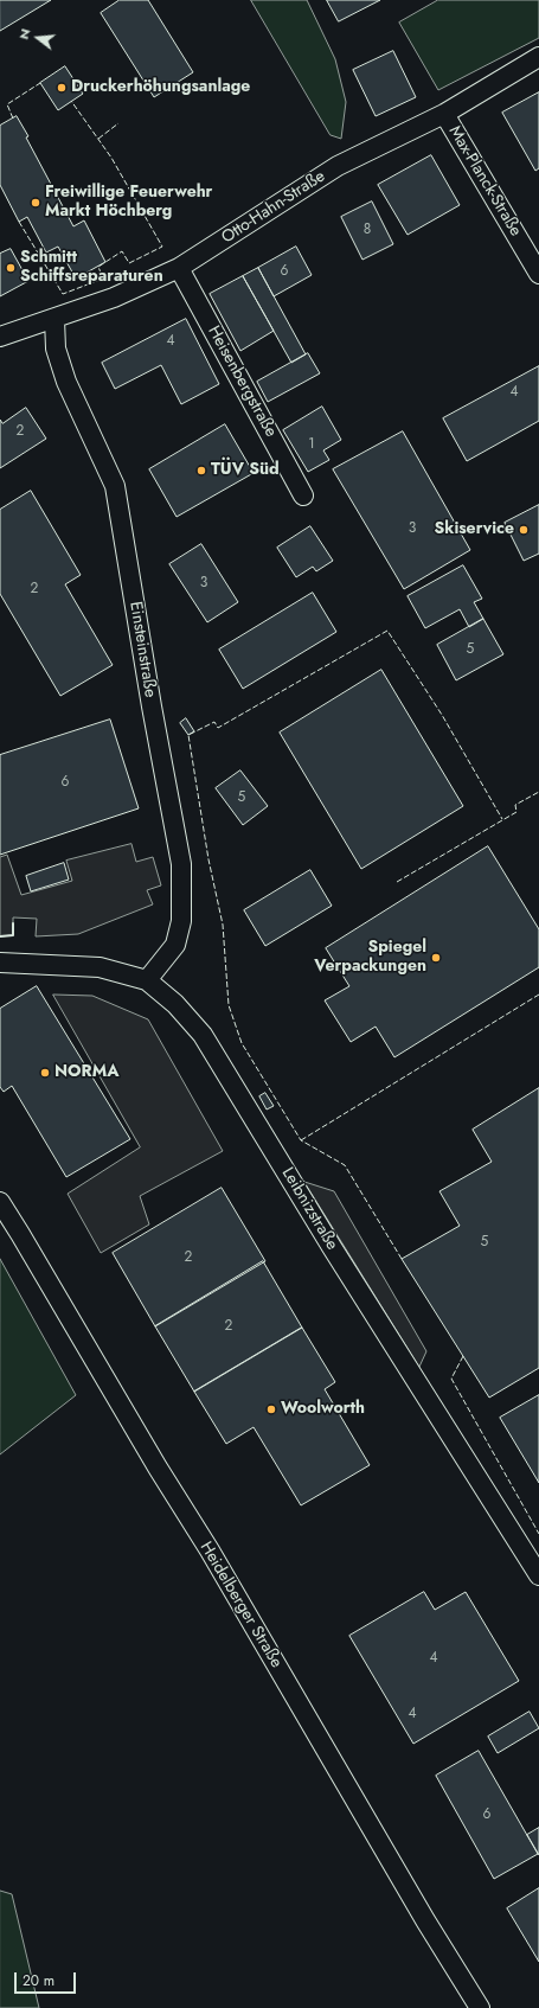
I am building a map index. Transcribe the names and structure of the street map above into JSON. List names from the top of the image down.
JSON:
{
  "streets": {
    "street": [
      "Max-Planck-Straße",
      "Otto-Hahn-Straße",
      "Heisenbergstraße",
      "Einsteinstraße",
      "Leibnizstraße",
      "Heidelberger Straße"
    ]
  },
  "crossings": [
    ["Max-Planck-Straße", "Otto-Hahn-Straße"],
    ["Otto-Hahn-Straße", "Heisenbergstraße"],
    ["Otto-Hahn-Straße", "Einsteinstraße"],
    ["Einsteinstraße", "Leibnizstraße"]
  ],
  "places": [
    "Druckerhöhungsanlage",
    "Freiwillige Feuerwehr Markt Höchberg",
    "Schmitt Schiffsreparaturen",
    "TÜV Süd",
    "Skiservice",
    "Spiegel Verpackungen",
    "NORMA",
    "Woolworth"
  ],
  "house_numbers": [
    "8",
    "6",
    "4",
    "4",
    "2",
    "1",
    "3",
    "3",
    "2",
    "5",
    "6",
    "5",
    "5",
    "2",
    "2",
    "4",
    "4",
    "6"
  ],
  "scale_bar": "20 m",
  "north": "left"
}
